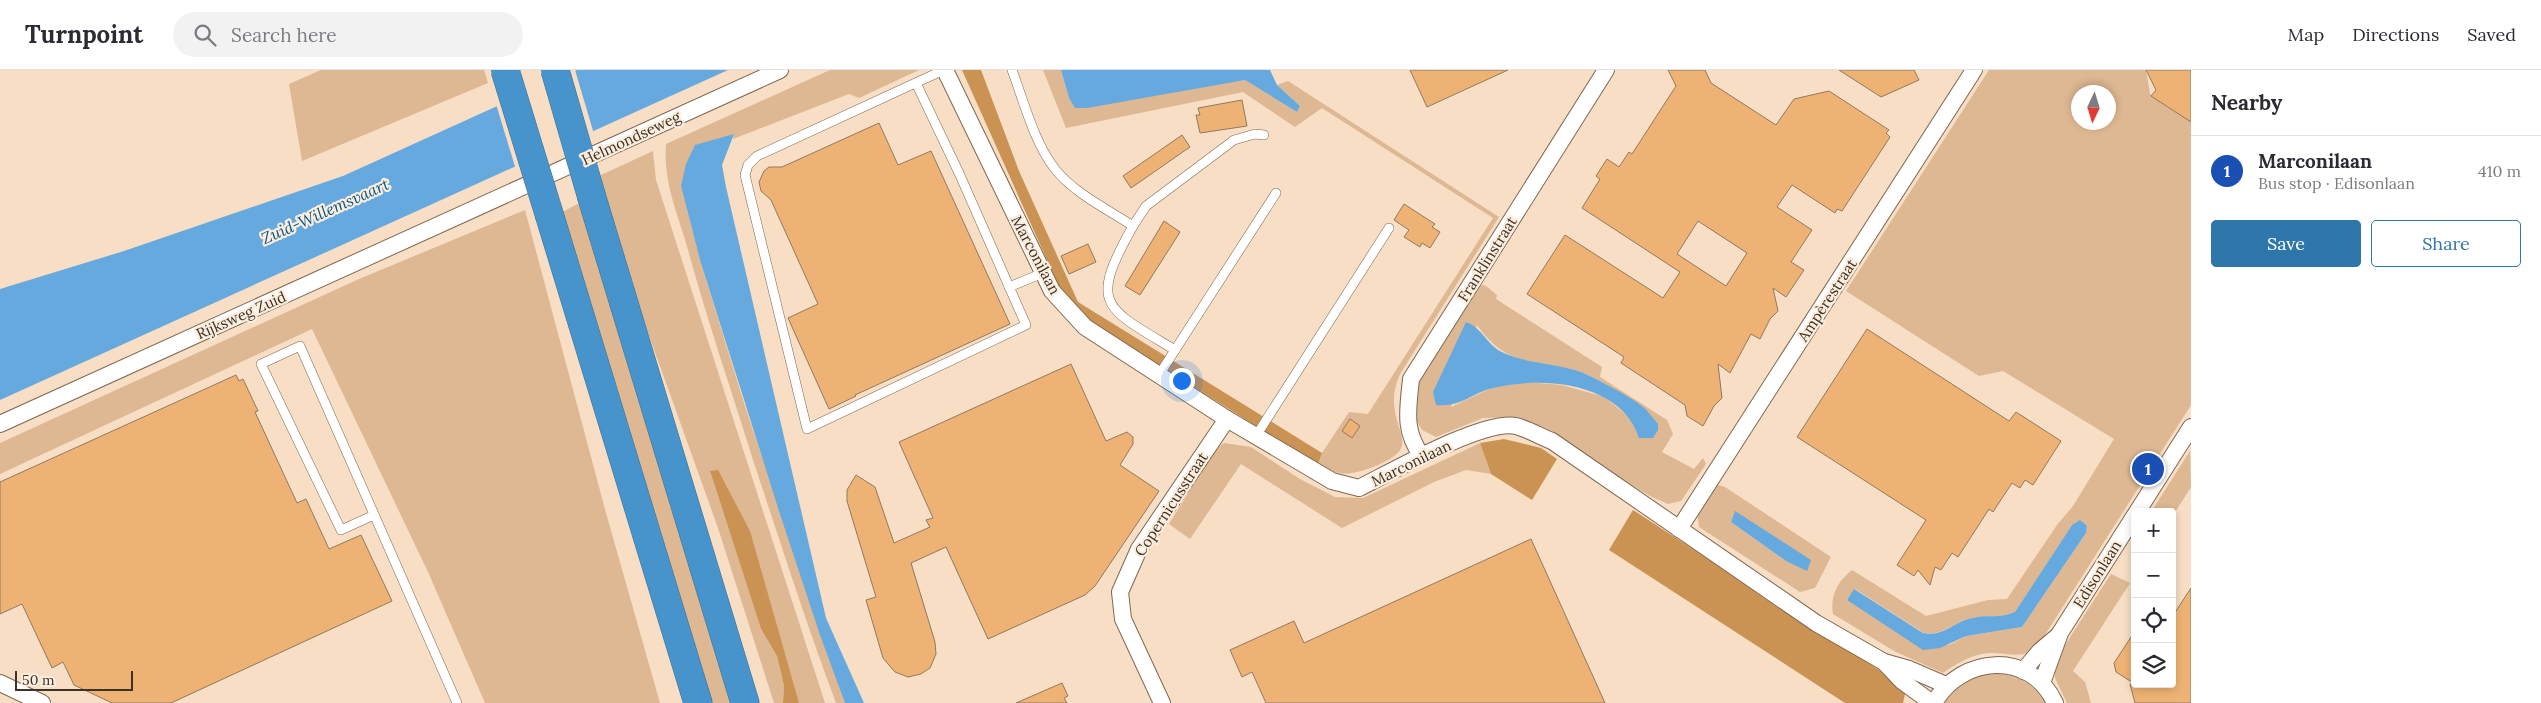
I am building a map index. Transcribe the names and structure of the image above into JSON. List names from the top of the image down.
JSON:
{
  "streets": {
    "street": [
      "Helmondseweg",
      "Marconilaan",
      "Franklinstraat",
      "Ampèrestraat",
      "Rijksweg Zuid",
      "Copernicusstraat",
      "Edisonlaan"
    ]
  },
  "crossings": [
    ["Helmondseweg", "Rijksweg Zuid"],
    ["Marconilaan", "Franklinstraat"],
    ["Marconilaan", "Ampèrestraat"],
    ["Marconilaan", "Copernicusstraat"]
  ],
  "water": ["Zuid-Willemsvaart"],
  "scale_bar": "50 m",
  "north": "bottom",
  "page": {
    "header": "Turnpoint",
    "search": "Search here",
    "nav": ["Map", "Directions", "Saved"],
    "heading": "Nearby",
    "list": [
      {
        "mark": "1",
        "name": "Marconilaan",
        "note": "Bus stop · Edisonlaan",
        "value": "410 m"
      }
    ],
    "buttons": ["Save", "Share"],
    "pins": "1",
    "map_buttons": ["+", "−"],
    "scale": "50 m"
  }
}
